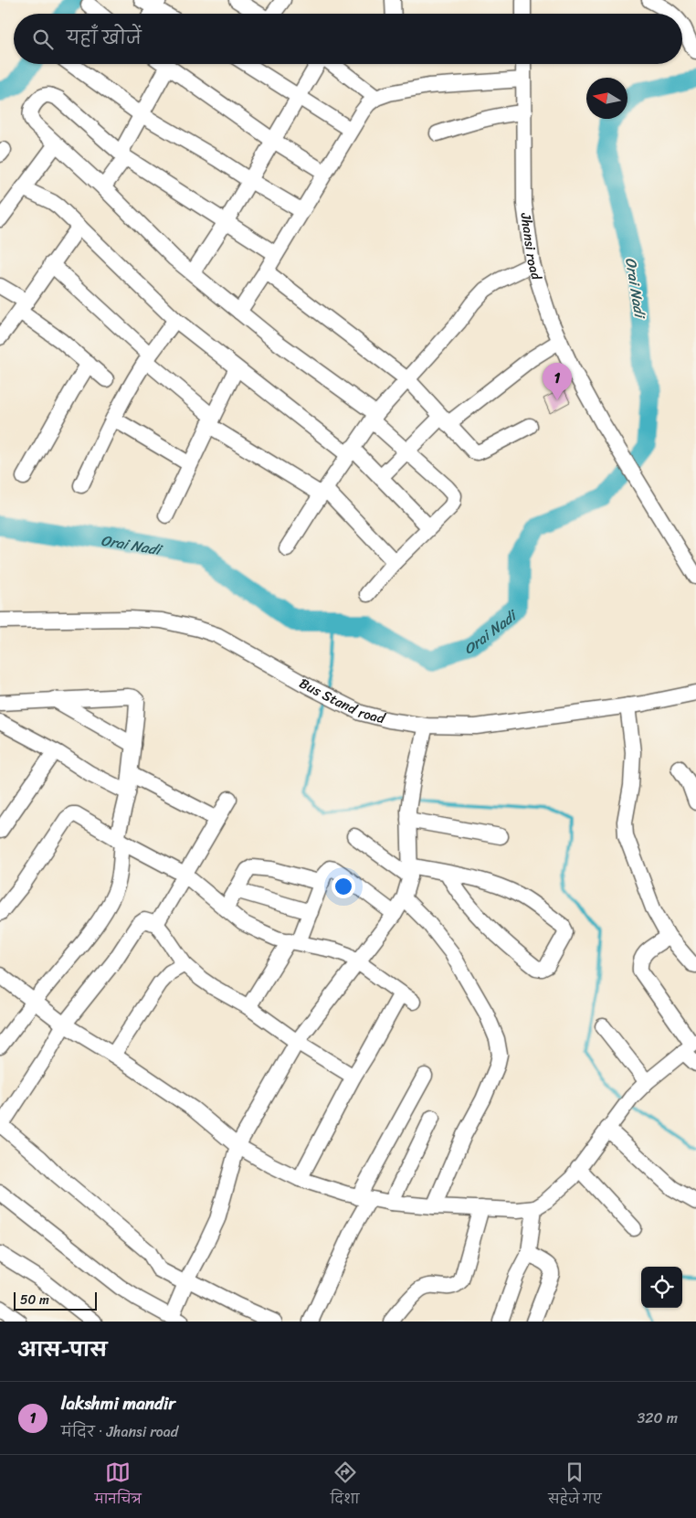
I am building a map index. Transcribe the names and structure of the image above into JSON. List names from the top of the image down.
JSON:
{
  "streets": {
    "street": ["Jhansi road", "Bus Stand road"]
  },
  "water": ["Orai Nadi"],
  "scale_bar": "50 m",
  "north": "left",
  "page": {
    "search": "यहाँ खोजें",
    "pins": "1",
    "scale": "50 m",
    "heading": "आस-पास",
    "list": [
      {
        "mark": "1",
        "name": "lakshmi mandir",
        "note": "मंदिर · Jhansi road",
        "value": "320 m"
      }
    ],
    "nav": ["मानचित्र", "दिशा", "सहेजे गए"]
  }
}
